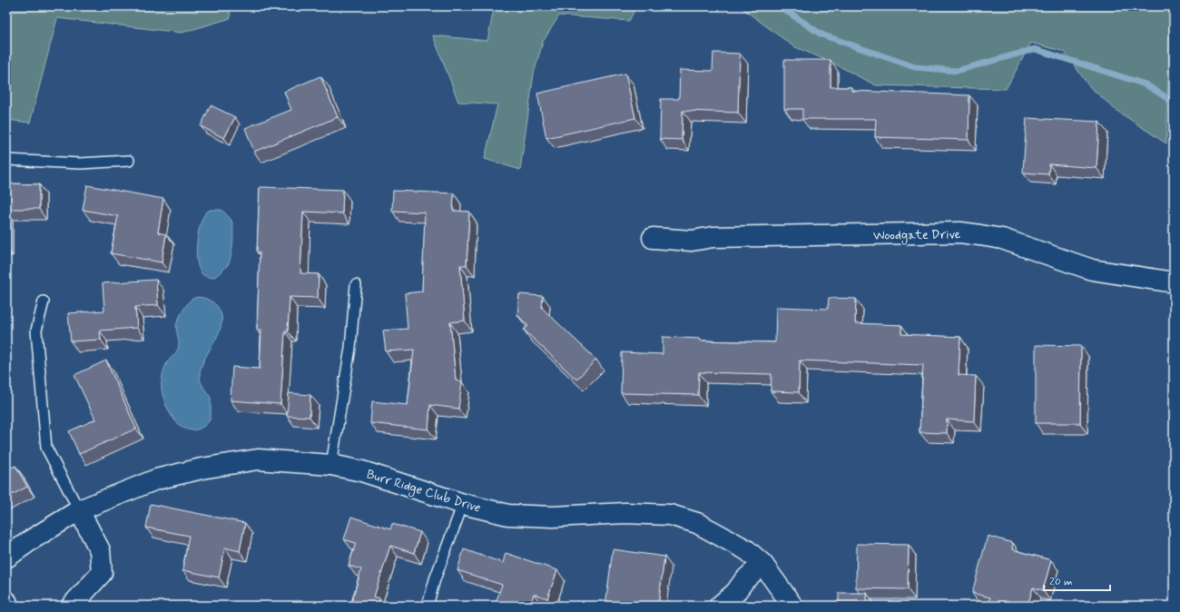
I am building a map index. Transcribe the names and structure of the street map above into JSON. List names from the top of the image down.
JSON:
{
  "streets": {
    "street": ["Woodgate Drive", "Burr Ridge Club Drive"]
  },
  "scale_bar": "20 m"
}
